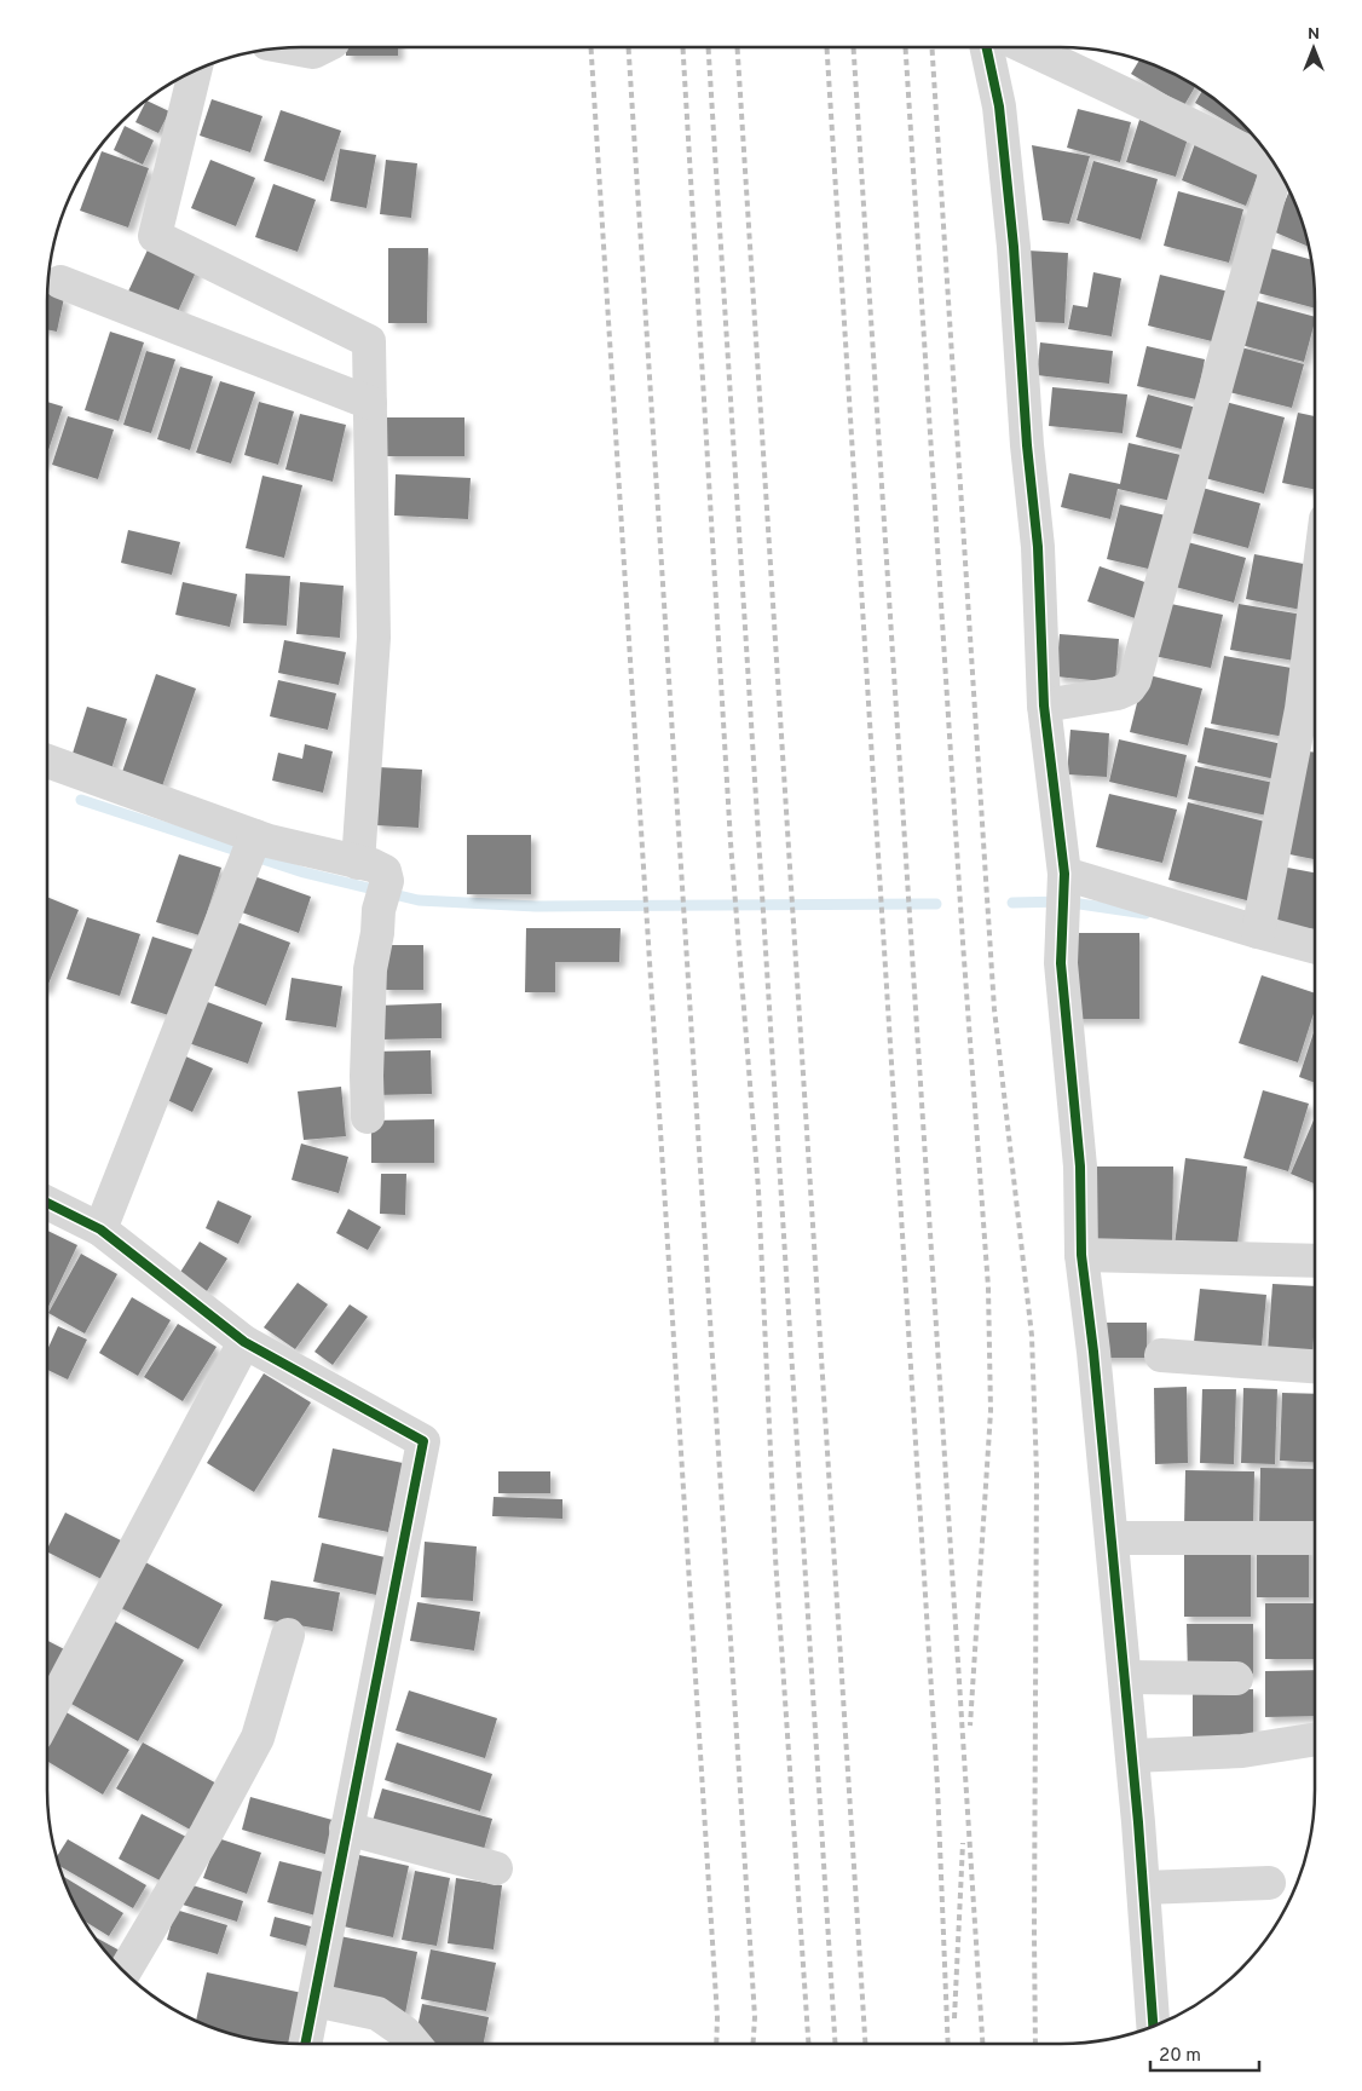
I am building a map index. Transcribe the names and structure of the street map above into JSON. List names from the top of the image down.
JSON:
{
  "scale_bar": "20 m",
  "north": "top"
}
